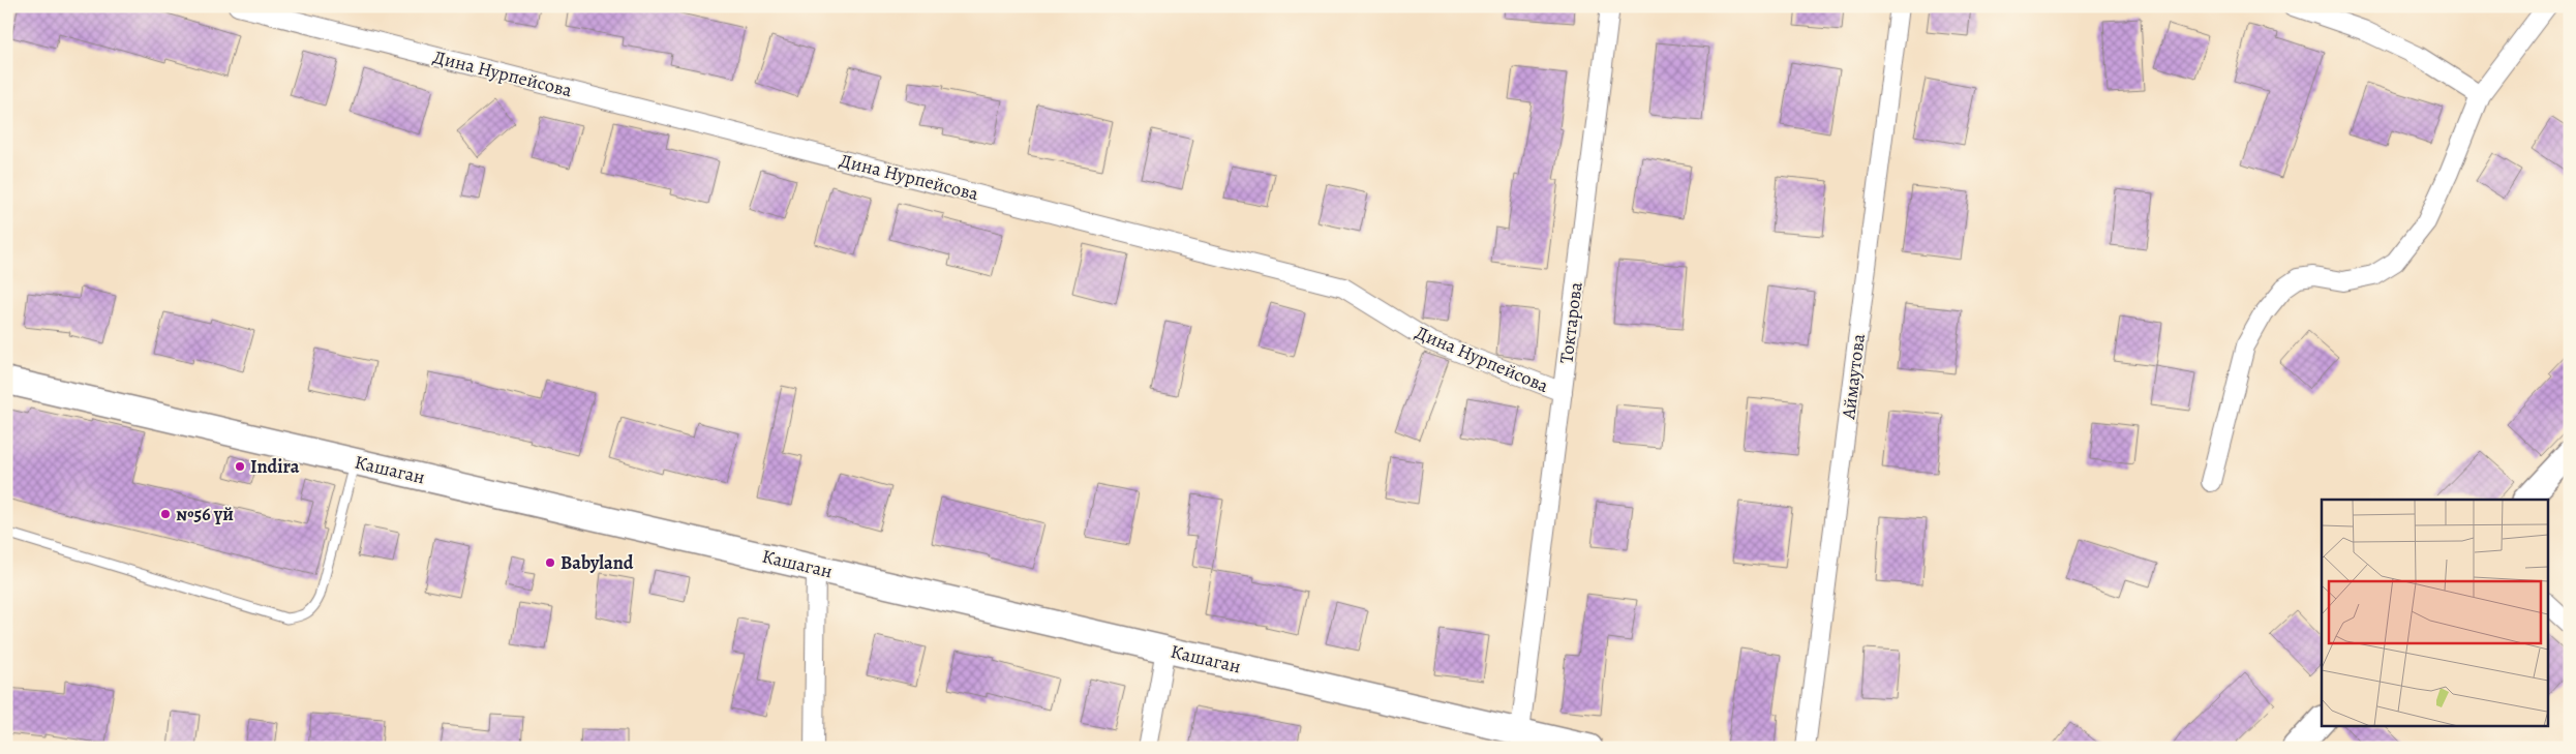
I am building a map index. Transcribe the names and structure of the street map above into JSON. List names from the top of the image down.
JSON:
{
  "streets": {
    "street": [
      "Дина Нурпейсова",
      "Токтарова",
      "Аймаутова",
      "Кашаган"
    ]
  },
  "crossings": [
    ["Дина Нурпейсова", "Токтарова"],
    ["Токтарова", "Кашаган"]
  ],
  "places": ["Indira", "№56 үй", "Babyland"]
}
